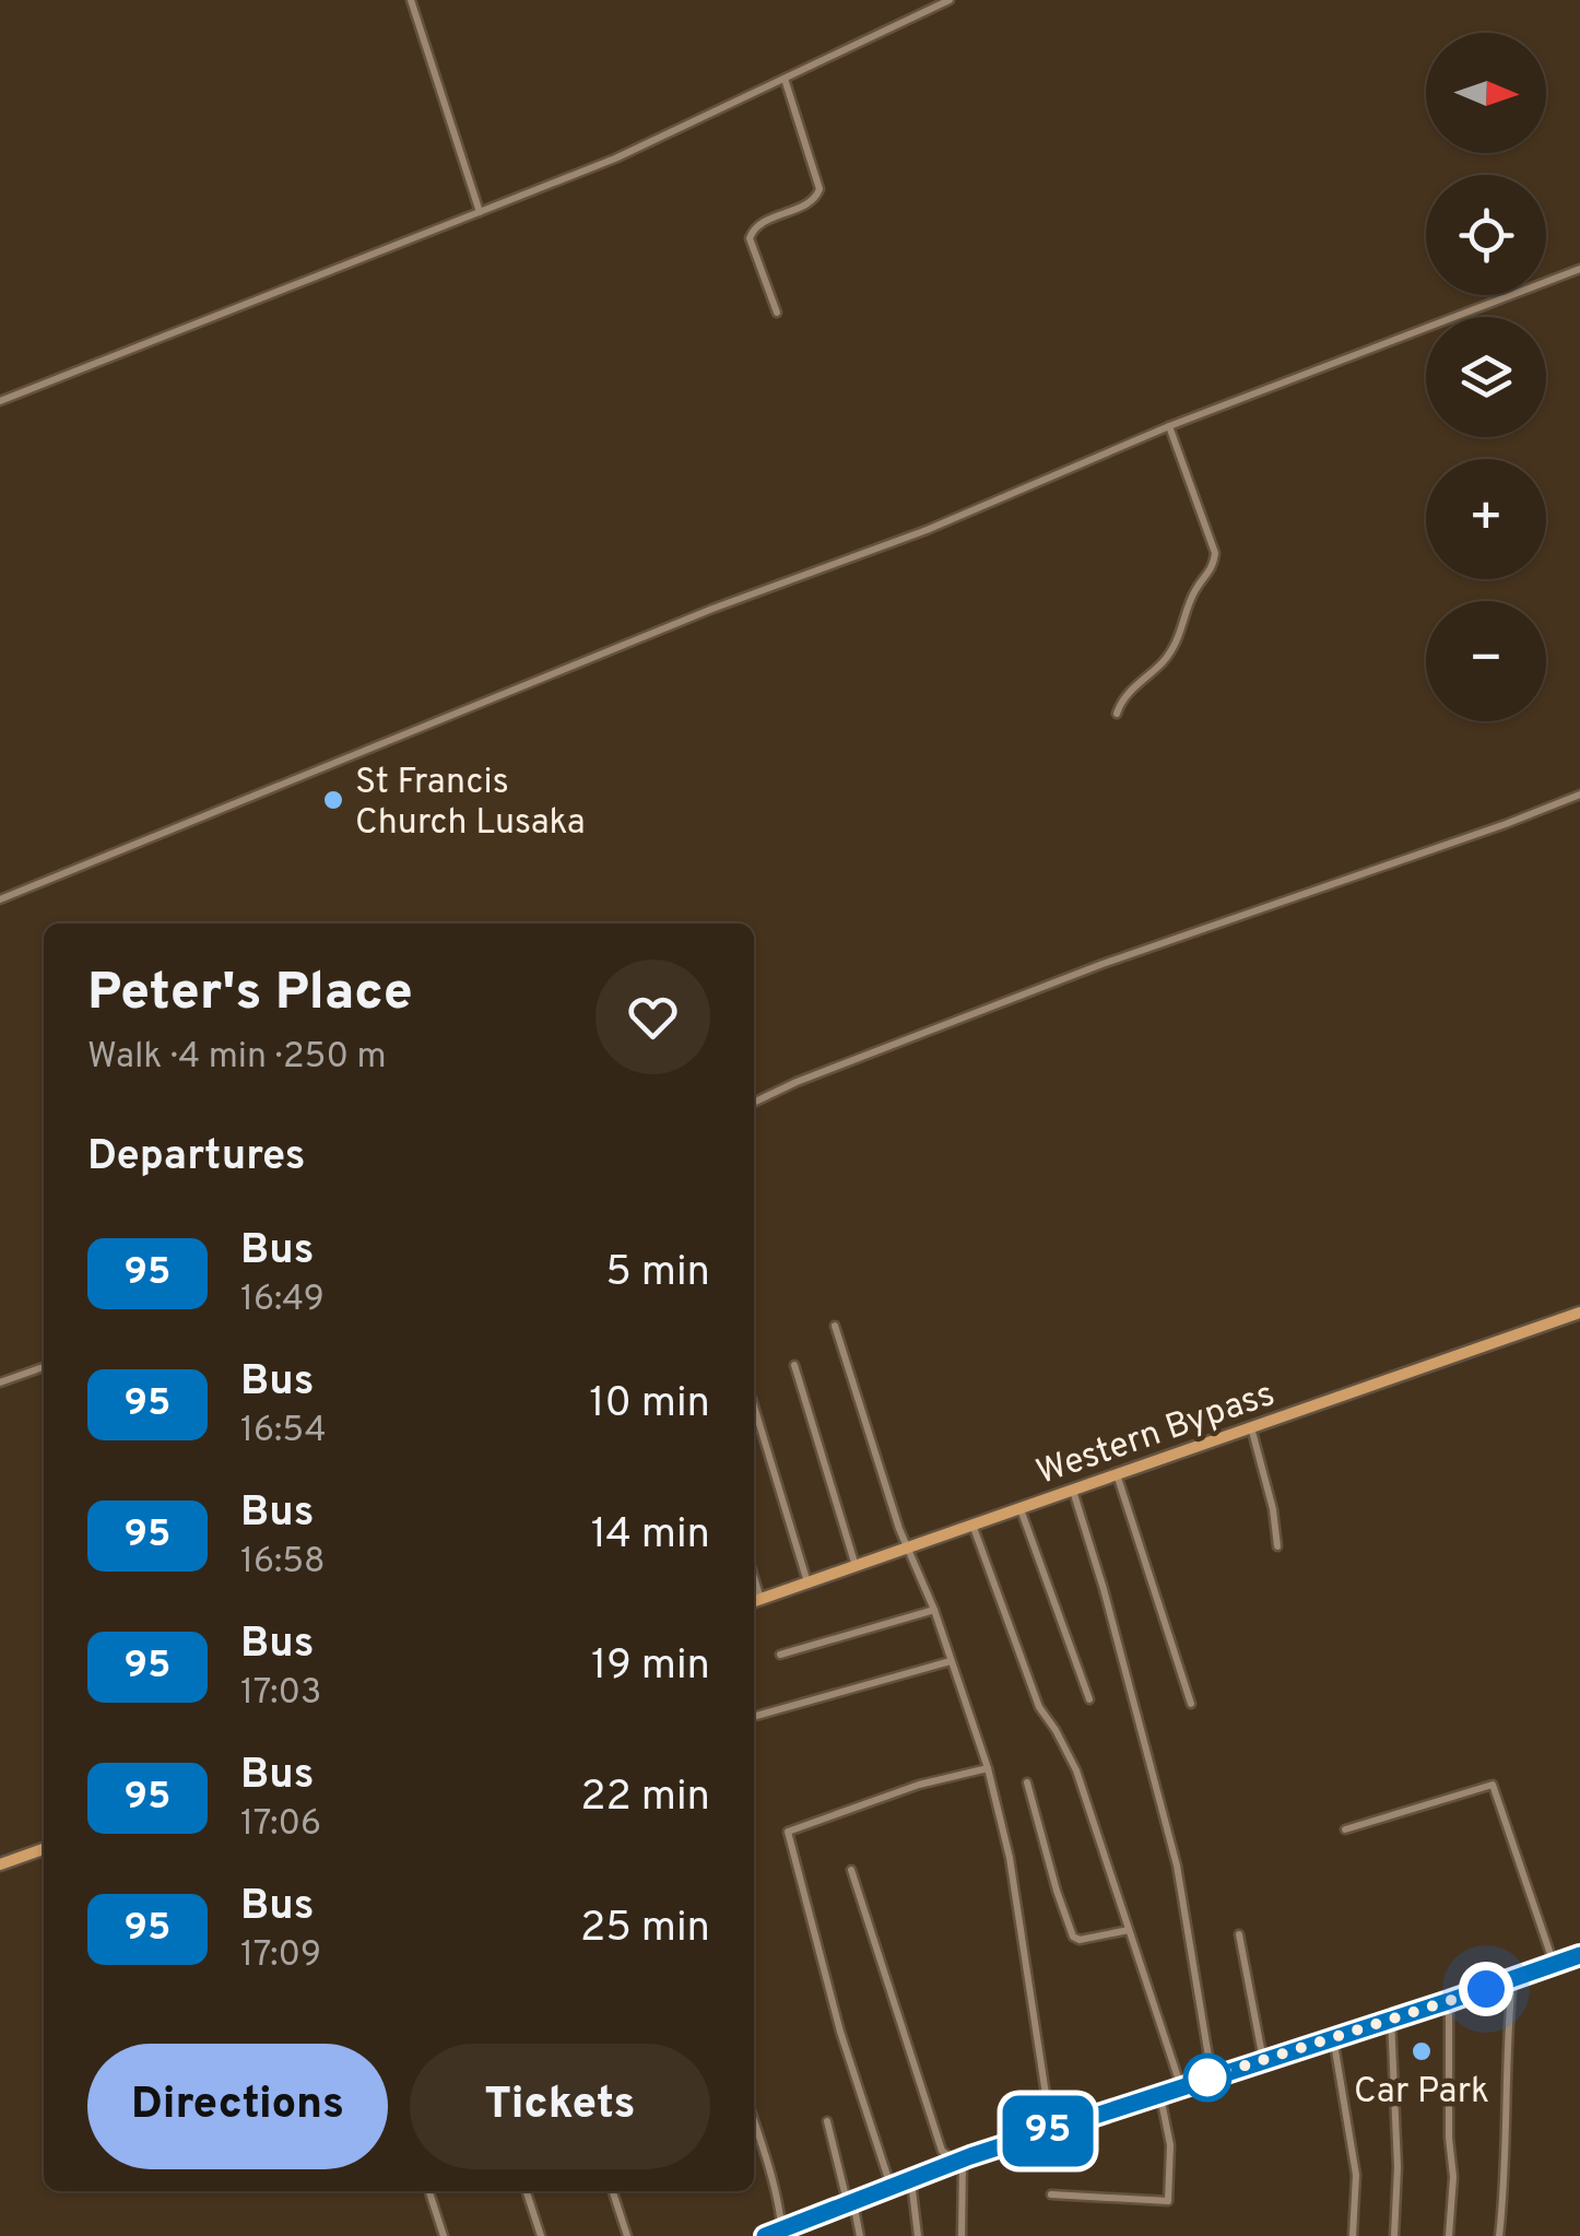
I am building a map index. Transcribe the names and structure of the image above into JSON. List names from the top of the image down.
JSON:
{
  "streets": {
    "main road": ["Western Bypass"]
  },
  "places": ["St Francis Church Lusaka", "Car Park"],
  "lines": ["bus line 95"],
  "north": "right",
  "page": {
    "on_map": "95",
    "map_buttons": ["+", "−"],
    "heading": [
      ["Peter's Place", "Walk · 4 min · 250 m"],
      "Departures"
    ],
    "list": [
      {
        "mark": "95",
        "name": "Bus",
        "note": "16:49",
        "value": "5 min"
      },
      {
        "mark": "95",
        "name": "Bus",
        "note": "16:54",
        "value": "10 min"
      },
      {
        "mark": "95",
        "name": "Bus",
        "note": "16:58",
        "value": "14 min"
      },
      {
        "mark": "95",
        "name": "Bus",
        "note": "17:03",
        "value": "19 min"
      },
      {
        "mark": "95",
        "name": "Bus",
        "note": "17:06",
        "value": "22 min"
      },
      {
        "mark": "95",
        "name": "Bus",
        "note": "17:09",
        "value": "25 min"
      }
    ],
    "buttons": ["Directions", "Tickets"]
  }
}
